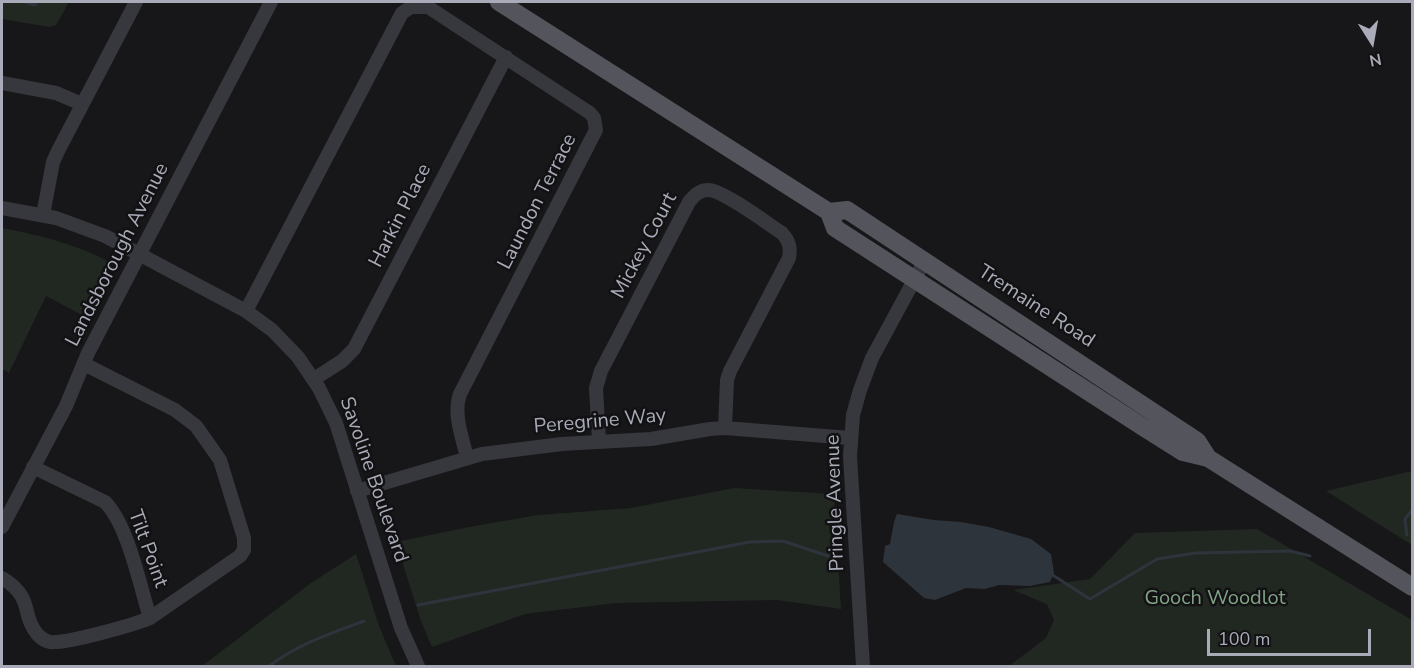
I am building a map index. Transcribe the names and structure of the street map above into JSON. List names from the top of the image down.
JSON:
{
  "streets": {
    "main road": ["Tremaine Road"],
    "street": [
      "Laundon Terrace",
      "Harkin Place",
      "Mickey Court",
      "Landsborough Avenue",
      "Peregrine Way",
      "Savoline Boulevard",
      "Pringle Avenue",
      "Tilt Point"
    ]
  },
  "crossings": [
    ["Laundon Terrace", "Harkin Place"],
    ["Laundon Terrace", "Peregrine Way"],
    ["Laundon Terrace", "Savoline Boulevard"],
    ["Harkin Place", "Savoline Boulevard"],
    ["Mickey Court", "Peregrine Way"],
    ["Landsborough Avenue", "Savoline Boulevard"],
    ["Landsborough Avenue", "Tilt Point"],
    ["Tremaine Road", "Pringle Avenue"],
    ["Peregrine Way", "Savoline Boulevard"],
    ["Peregrine Way", "Pringle Avenue"]
  ],
  "parks": ["Gooch Woodlot"],
  "scale_bar": "100 m",
  "north": "bottom"
}
